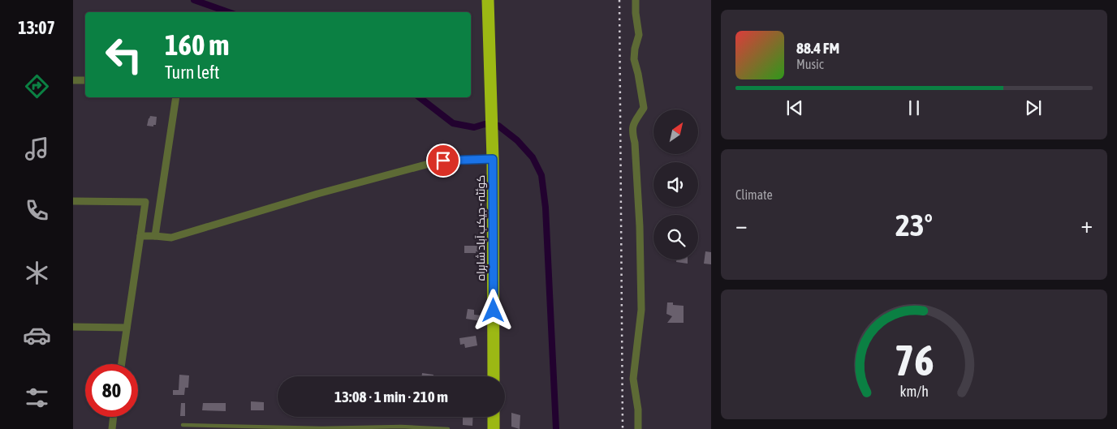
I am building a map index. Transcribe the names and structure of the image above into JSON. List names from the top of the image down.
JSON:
{
  "streets": {
    "highway": ["کوئٹہ - جیکب آباد شاہراہ"]
  },
  "north": "top right",
  "page": {
    "tabs": "13:07",
    "turn": ["160 m", "Turn left"],
    "song": ["88.4 FM", "Music"],
    "tile": "Climate",
    "heat": ["−", "23°", "+"],
    "limit": "80",
    "trip": "13:08 · 1 min · 210 m",
    "gauge": ["76", "km/h"]
  }
}
